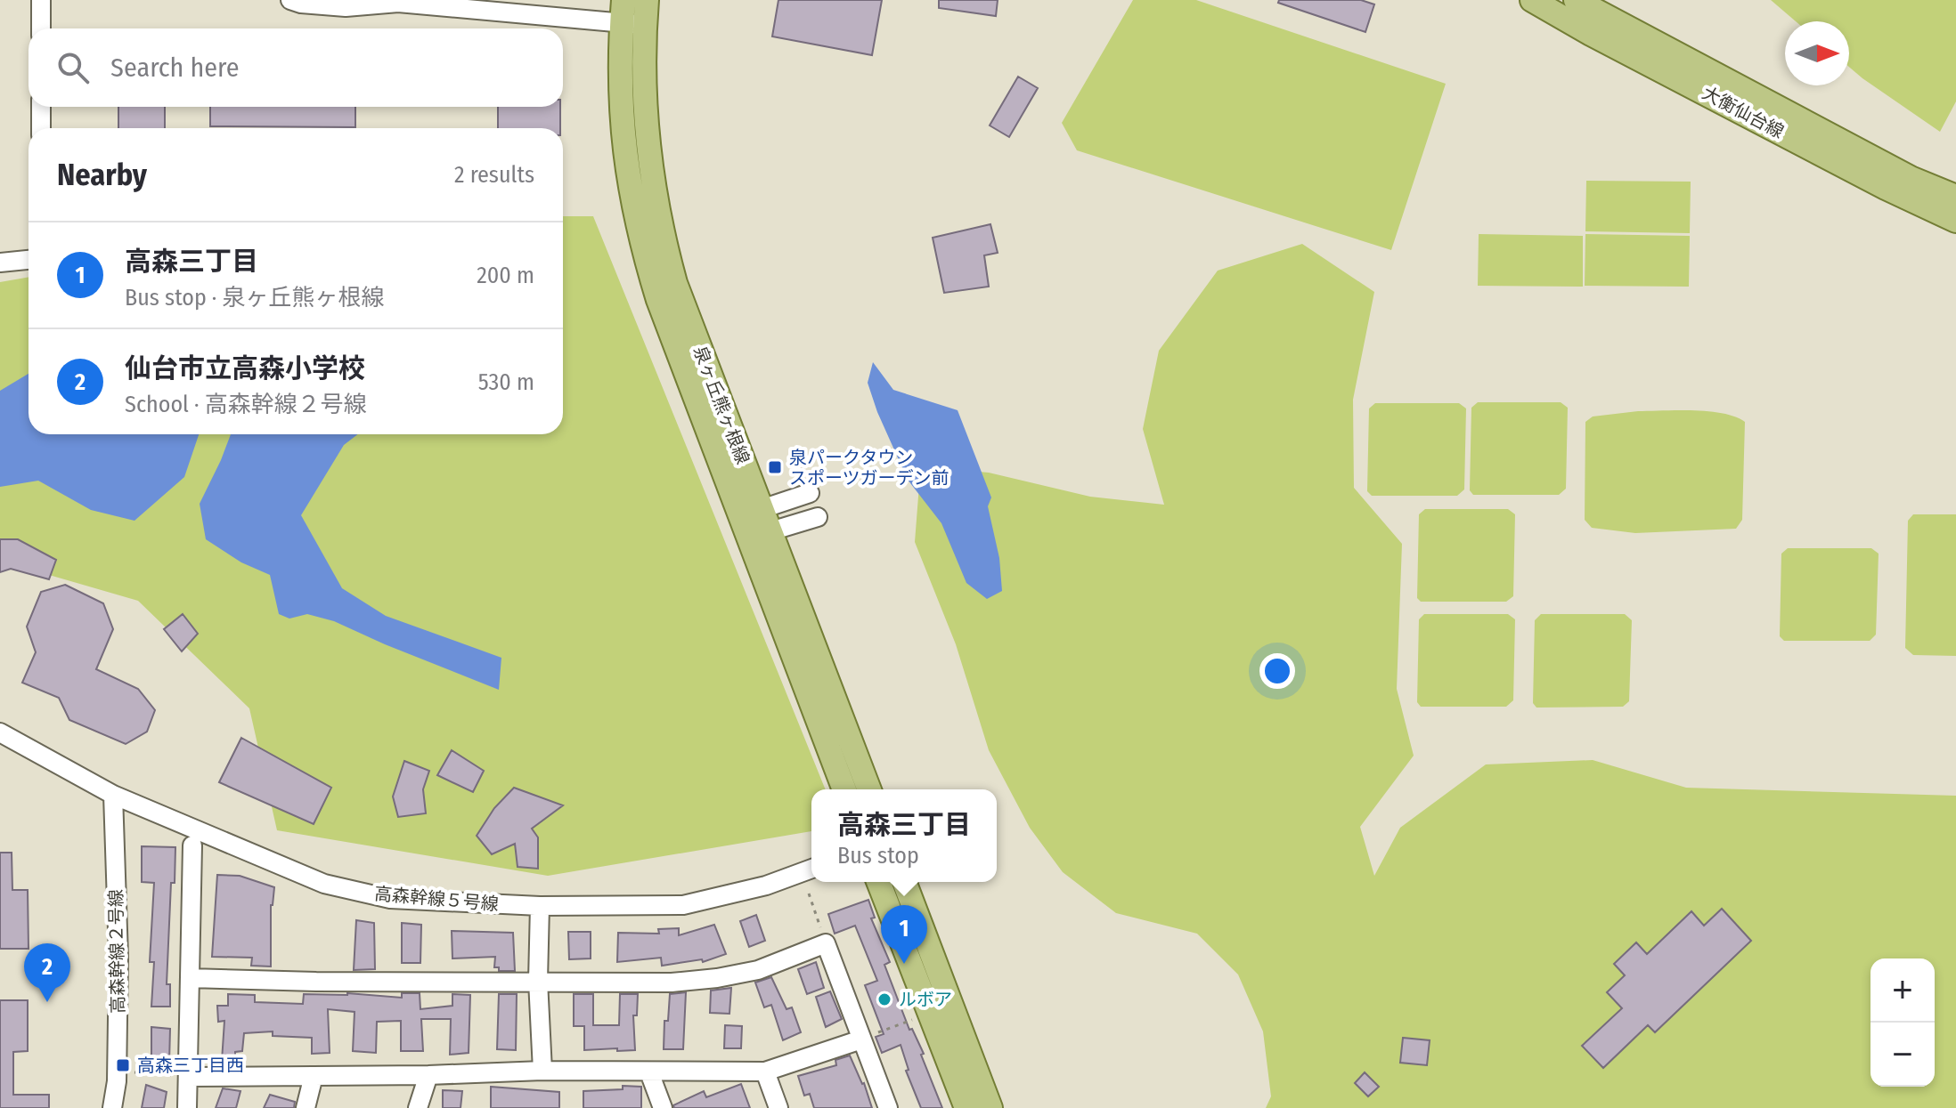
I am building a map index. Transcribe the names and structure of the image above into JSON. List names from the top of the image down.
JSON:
{
  "streets": {
    "main road": ["大衡仙台線", "泉ヶ丘熊ヶ根線"],
    "street": ["高森幹線５号線", "高森幹線２号線"]
  },
  "crossings": [
    ["高森幹線５号線", "高森幹線２号線"]
  ],
  "places": {
    "transit": ["泉パークタウン スポーツガーデン前", "高森三丁目西"],
    "other": ["ルボア"]
  },
  "north": "right",
  "page": {
    "search": "Search here",
    "heading": ["Nearby", "2 results"],
    "list": [
      {
        "mark": "1",
        "name": "高森三丁目",
        "note": "Bus stop · 泉ヶ丘熊ヶ根線",
        "value": "200 m"
      },
      {
        "mark": "2",
        "name": "仙台市立高森小学校",
        "note": "School · 高森幹線２号線",
        "value": "530 m"
      }
    ],
    "popup": ["高森三丁目", "Bus stop"],
    "pins": ["1", "2"],
    "map_buttons": ["+", "−"]
  }
}
